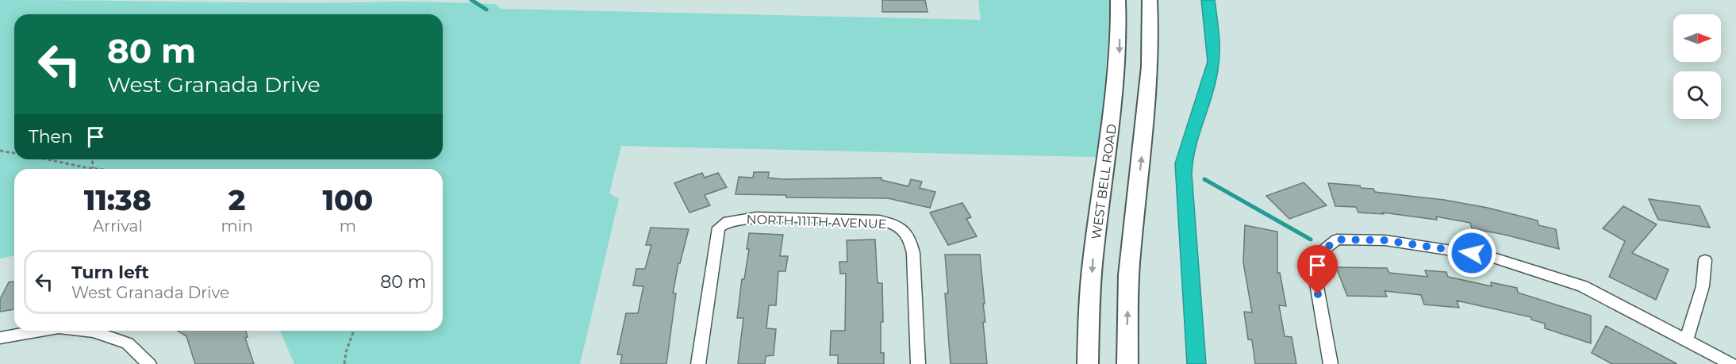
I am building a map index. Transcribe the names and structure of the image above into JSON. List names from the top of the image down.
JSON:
{
  "streets": {
    "main road": ["WEST BELL ROAD"],
    "street": ["NORTH 111TH AVENUE"]
  },
  "north": "right",
  "page": {
    "turn": ["80 m", "West Granada Drive"],
    "then": "Then",
    "eta": [
      "11:38",
      "Arrival",
      "2",
      "min",
      "100",
      "m"
    ],
    "list": [
      {
        "name": "Turn left",
        "note": "West Granada Drive",
        "value": "80 m"
      }
    ]
  }
}
